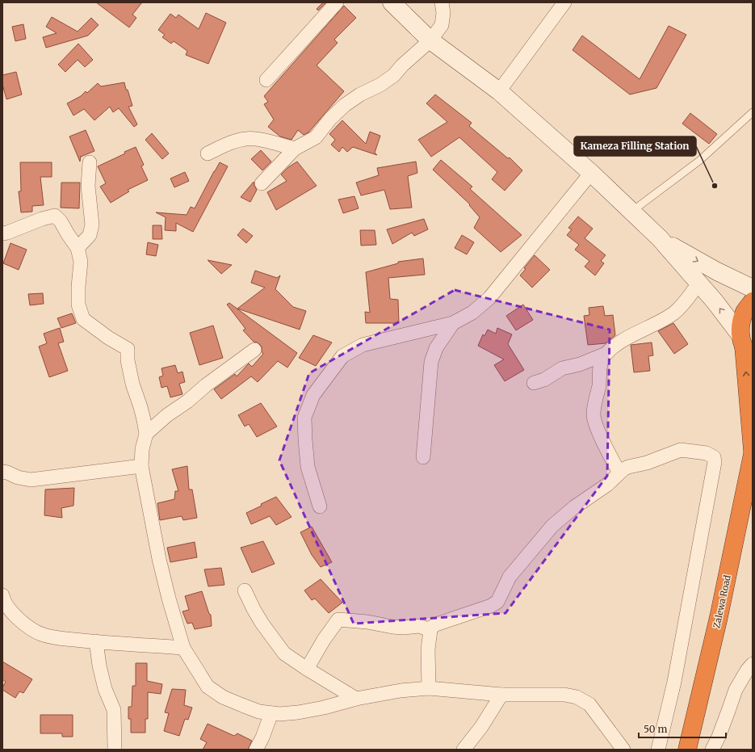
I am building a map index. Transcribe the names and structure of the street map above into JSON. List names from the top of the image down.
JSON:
{
  "streets": {
    "highway": ["Zalewa Road"]
  },
  "places": ["Kameza Filling Station"],
  "scale_bar": "50 m"
}
